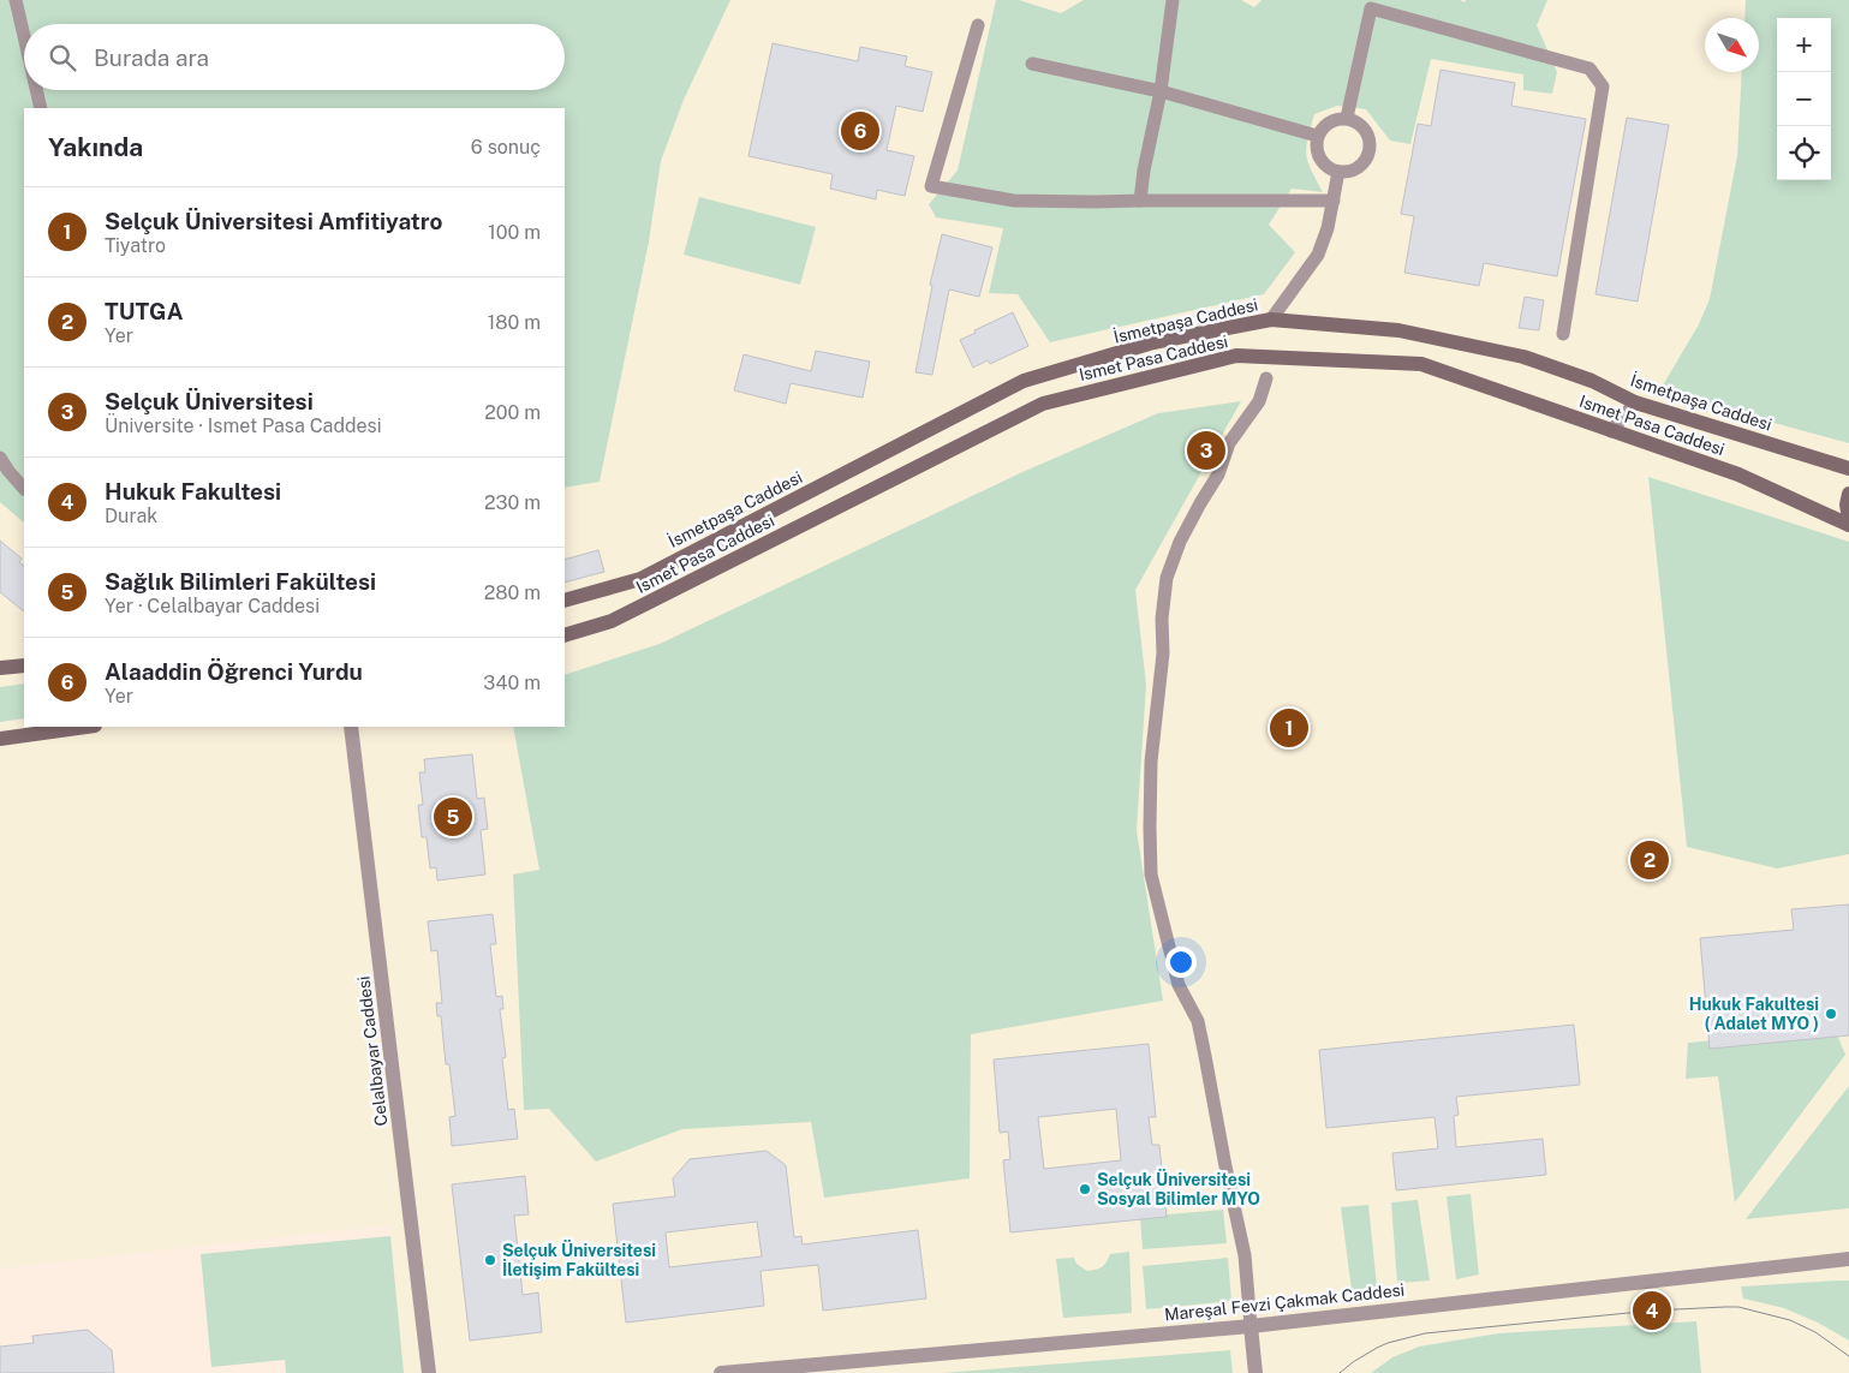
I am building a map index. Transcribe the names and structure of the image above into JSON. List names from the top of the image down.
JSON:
{
  "streets": {
    "main road": ["İsmetpaşa Caddesi", "Ismet Pasa Caddesi"],
    "street": ["Celalbayar Caddesi", "Mareşal Fevzi Çakmak Caddesi"]
  },
  "places": ["Hukuk Fakultesi ( Adalet MYO )", "Selçuk Üniversitesi Sosyal Bilimler MYO", "Selçuk Üniversitesi İletişim Fakültesi"],
  "north": "bottom right",
  "page": {
    "map_buttons": ["+", "−"],
    "search": "Burada ara",
    "heading": ["Yakında", "6 sonuç"],
    "pins": [
      "6",
      "3",
      "1",
      "5",
      "2",
      "4"
    ],
    "list": [
      {
        "mark": "1",
        "name": "Selçuk Üniversitesi Amfitiyatro",
        "note": "Tiyatro",
        "value": "100 m"
      },
      {
        "mark": "2",
        "name": "TUTGA",
        "note": "Yer",
        "value": "180 m"
      },
      {
        "mark": "3",
        "name": "Selçuk Üniversitesi",
        "note": "Üniversite · Ismet Pasa Caddesi",
        "value": "200 m"
      },
      {
        "mark": "4",
        "name": "Hukuk Fakultesi",
        "note": "Durak",
        "value": "230 m"
      },
      {
        "mark": "5",
        "name": "Sağlık Bilimleri Fakültesi",
        "note": "Yer · Celalbayar Caddesi",
        "value": "280 m"
      },
      {
        "mark": "6",
        "name": "Alaaddin Öğrenci Yurdu",
        "note": "Yer",
        "value": "340 m"
      }
    ]
  }
}
